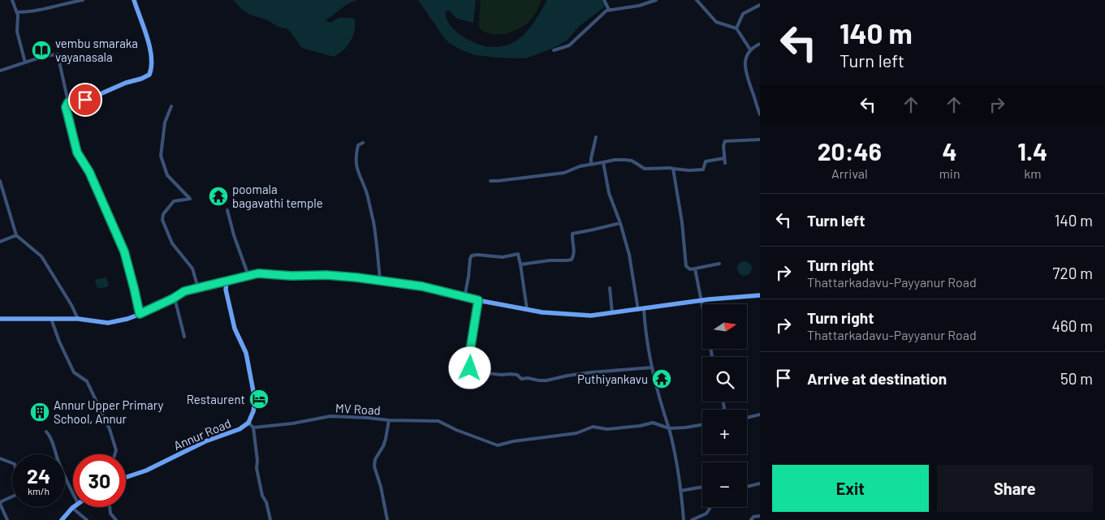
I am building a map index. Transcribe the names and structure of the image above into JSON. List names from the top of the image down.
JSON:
{
  "streets": {
    "main road": ["Annur Road"],
    "street": ["MV Road"]
  },
  "places": {
    "library": ["vembu smaraka vayanasala"],
    "temple": ["poomala bagavathi temple", "Puthiyankavu"],
    "hotel": ["Restaurent"],
    "building": ["Annur Upper Primary School, Annur"]
  },
  "north": "right",
  "page": {
    "turn": ["140 m", "Turn left"],
    "eta": [
      "20:46",
      "Arrival",
      "4",
      "min",
      "1.4",
      "km"
    ],
    "list": [
      {
        "name": "Turn left",
        "value": "140 m"
      },
      {
        "name": "Turn right",
        "note": "Thattarkadavu-Payyanur Road",
        "value": "720 m"
      },
      {
        "name": "Turn right",
        "note": "Thattarkadavu-Payyanur Road",
        "value": "460 m"
      },
      {
        "name": "Arrive at destination",
        "value": "50 m"
      }
    ],
    "map_buttons": ["+", "−"],
    "speed": "24 km/h",
    "limit": "30",
    "buttons": ["Exit", "Share"]
  }
}
